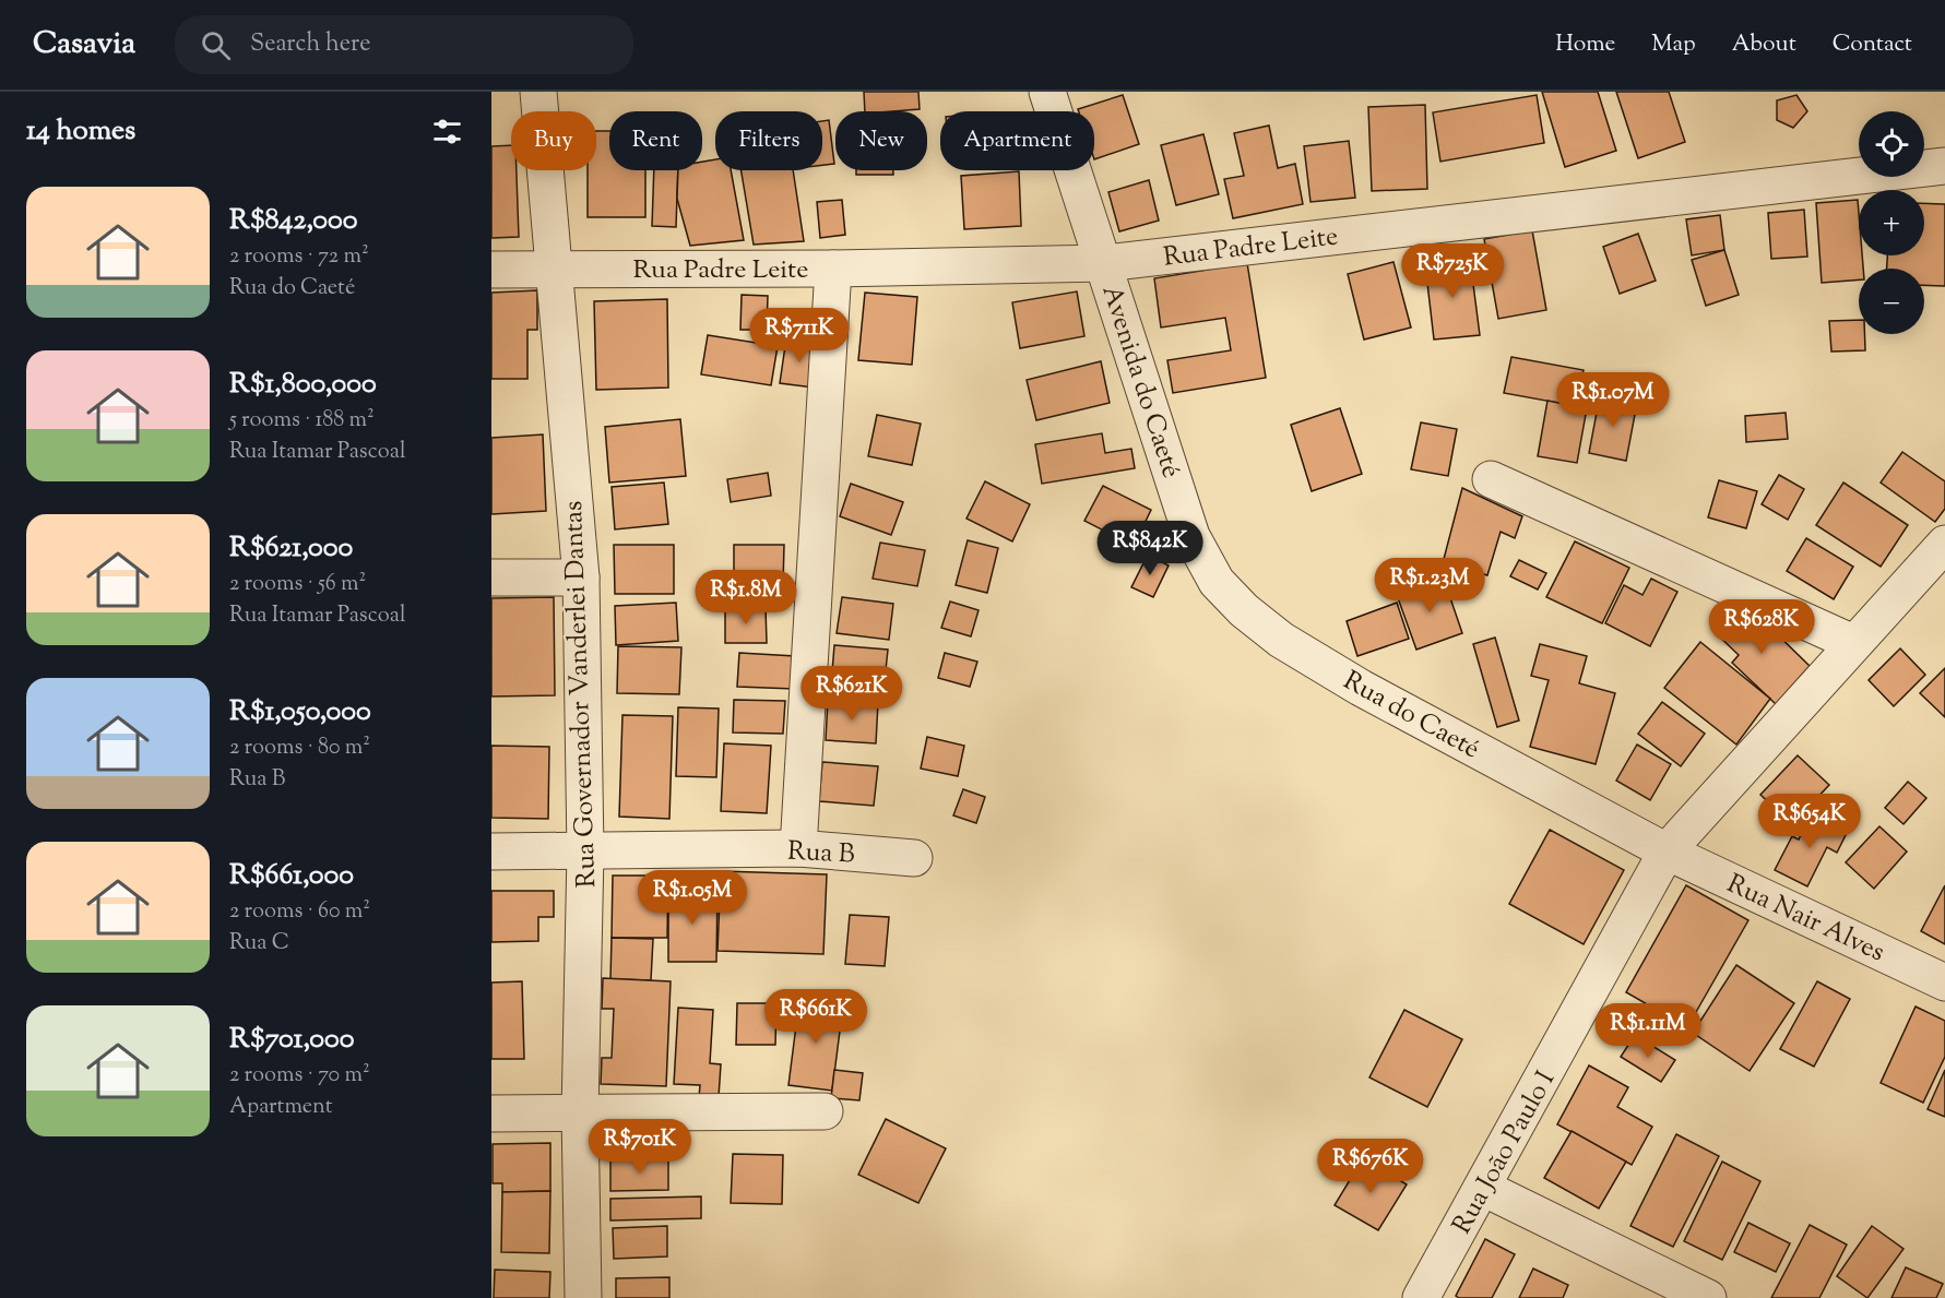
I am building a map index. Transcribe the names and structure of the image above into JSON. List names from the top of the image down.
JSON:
{
  "streets": {
    "street": [
      "Rua Padre Leite",
      "Avenida do Caeté",
      "Rua Governador Vanderlei Dantas",
      "Rua do Caeté",
      "Rua B",
      "Rua Nair Alves",
      "Rua João Paulo I"
    ]
  },
  "crossings": [
    ["Rua Padre Leite", "Avenida do Caeté"],
    ["Rua Padre Leite", "Rua Governador Vanderlei Dantas"],
    ["Avenida do Caeté", "Rua do Caeté"],
    ["Rua Governador Vanderlei Dantas", "Rua B"],
    ["Rua do Caeté", "Rua Nair Alves"],
    ["Rua do Caeté", "Rua João Paulo I"],
    ["Rua Nair Alves", "Rua João Paulo I"]
  ],
  "page": {
    "header": "Casavia",
    "search": "Search here",
    "nav": [
      "Home",
      "Map",
      "About",
      "Contact"
    ],
    "heading": "14 homes",
    "map_buttons": ["+", "−"],
    "chip": [
      "Buy",
      "Rent",
      "Filters",
      "New",
      "Apartment"
    ],
    "list": [
      {
        "name": "R$842,000",
        "note": "2 rooms · 72 m² · Rua do Caeté"
      },
      {
        "name": "R$1,800,000",
        "note": "5 rooms · 188 m² · Rua Itamar Pascoal"
      },
      {
        "name": "R$621,000",
        "note": "2 rooms · 56 m² · Rua Itamar Pascoal"
      },
      {
        "name": "R$1,050,000",
        "note": "2 rooms · 80 m² · Rua B"
      },
      {
        "name": "R$661,000",
        "note": "2 rooms · 60 m² · Rua C"
      },
      {
        "name": "R$701,000",
        "note": "2 rooms · 70 m² · Apartment"
      }
    ],
    "price": [
      "R$725K",
      "R$711K",
      "R$1.07M",
      "R$842K",
      "R$1.23M",
      "R$1.8M",
      "R$628K",
      "R$621K",
      "R$654K",
      "R$1.05M",
      "R$661K",
      "R$1.11M",
      "R$701K",
      "R$676K"
    ]
  }
}
